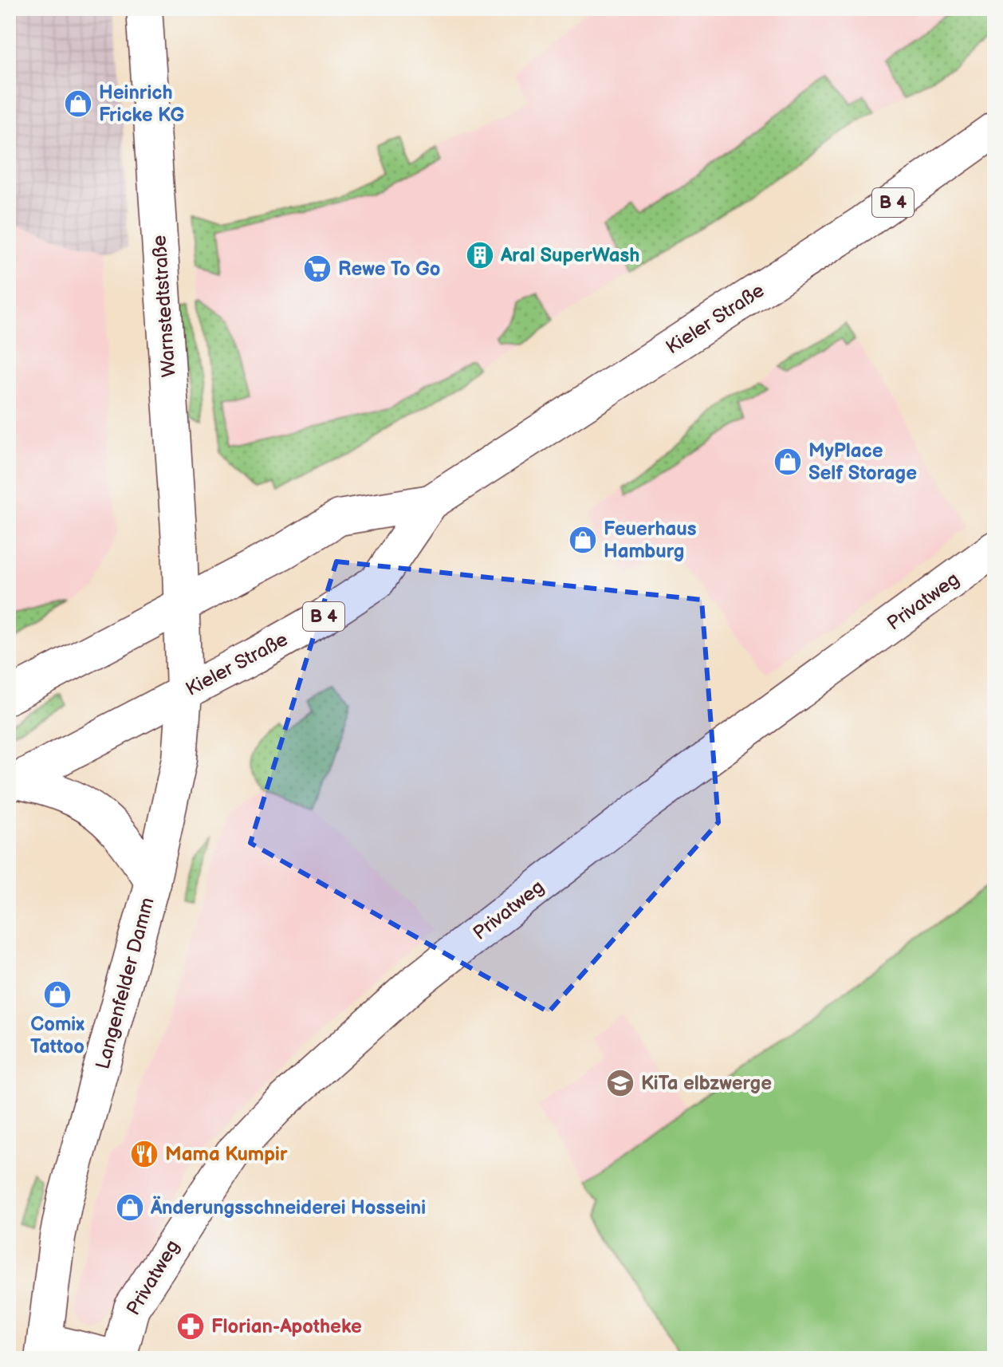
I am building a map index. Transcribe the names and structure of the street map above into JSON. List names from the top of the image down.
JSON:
{
  "streets": {
    "street": [
      "B 4",
      "Warnstedtstraße",
      "Kieler Straße",
      "Privatweg",
      "Langenfelder Damm"
    ]
  },
  "crossings": [
    ["Warnstedtstraße", "Kieler Straße"],
    ["Warnstedtstraße", "Langenfelder Damm"],
    ["Kieler Straße", "Langenfelder Damm"]
  ],
  "places": {
    "shop": [
      "Heinrich Fricke KG",
      "MyPlace Self Storage",
      "Feuerhaus Hamburg",
      "Comix Tattoo",
      "Änderungsschneiderei Hosseini"
    ],
    "building": ["Aral SuperWash"],
    "supermarket": ["Rewe To Go"],
    "school or university": ["KiTa elbzwerge"],
    "restaurant": ["Mama Kumpir"],
    "pharmacy": ["Florian-Apotheke"]
  }
}
